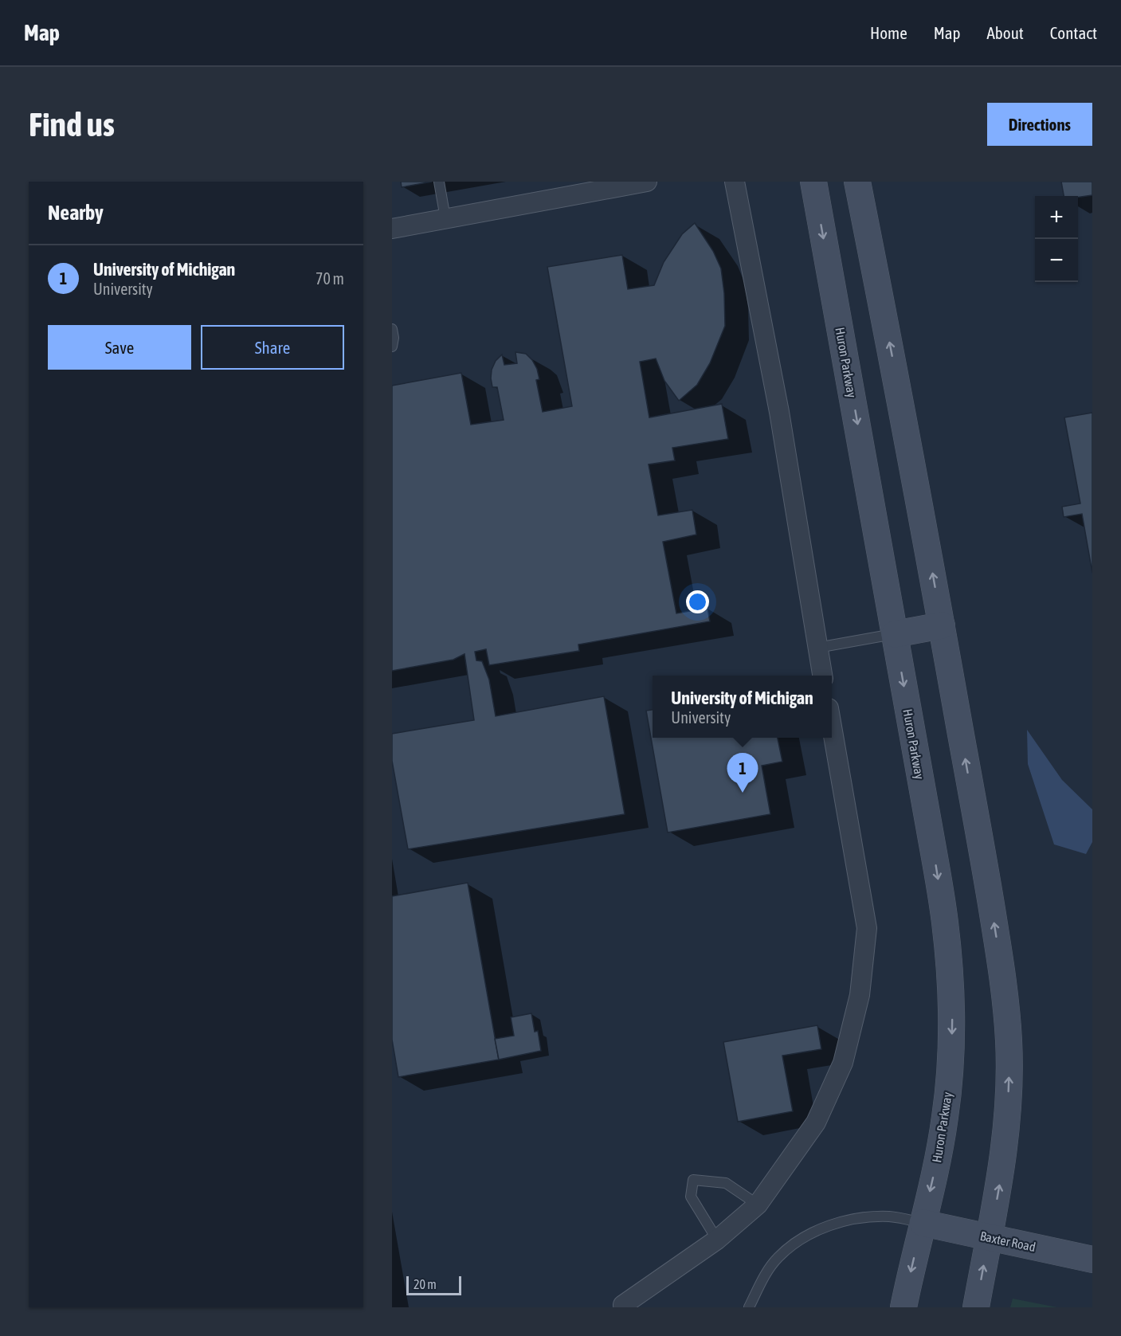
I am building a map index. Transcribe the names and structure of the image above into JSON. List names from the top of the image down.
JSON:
{
  "streets": {
    "main road": ["Huron Parkway", "Baxter Road"]
  },
  "crossings": [
    ["Huron Parkway", "Baxter Road"]
  ],
  "scale_bar": "20 m",
  "page": {
    "header": "Map",
    "nav": [
      "Home",
      "Map",
      "About",
      "Contact"
    ],
    "buttons": [
      "Directions",
      ["Save", "Share"]
    ],
    "title": "Find us",
    "heading": "Nearby",
    "map_buttons": ["+", "−"],
    "list": [
      {
        "mark": "1",
        "name": "University of Michigan",
        "note": "University",
        "value": "70 m"
      }
    ],
    "popup": ["University of Michigan", "University"],
    "pins": "1",
    "scale": "20 m"
  }
}
